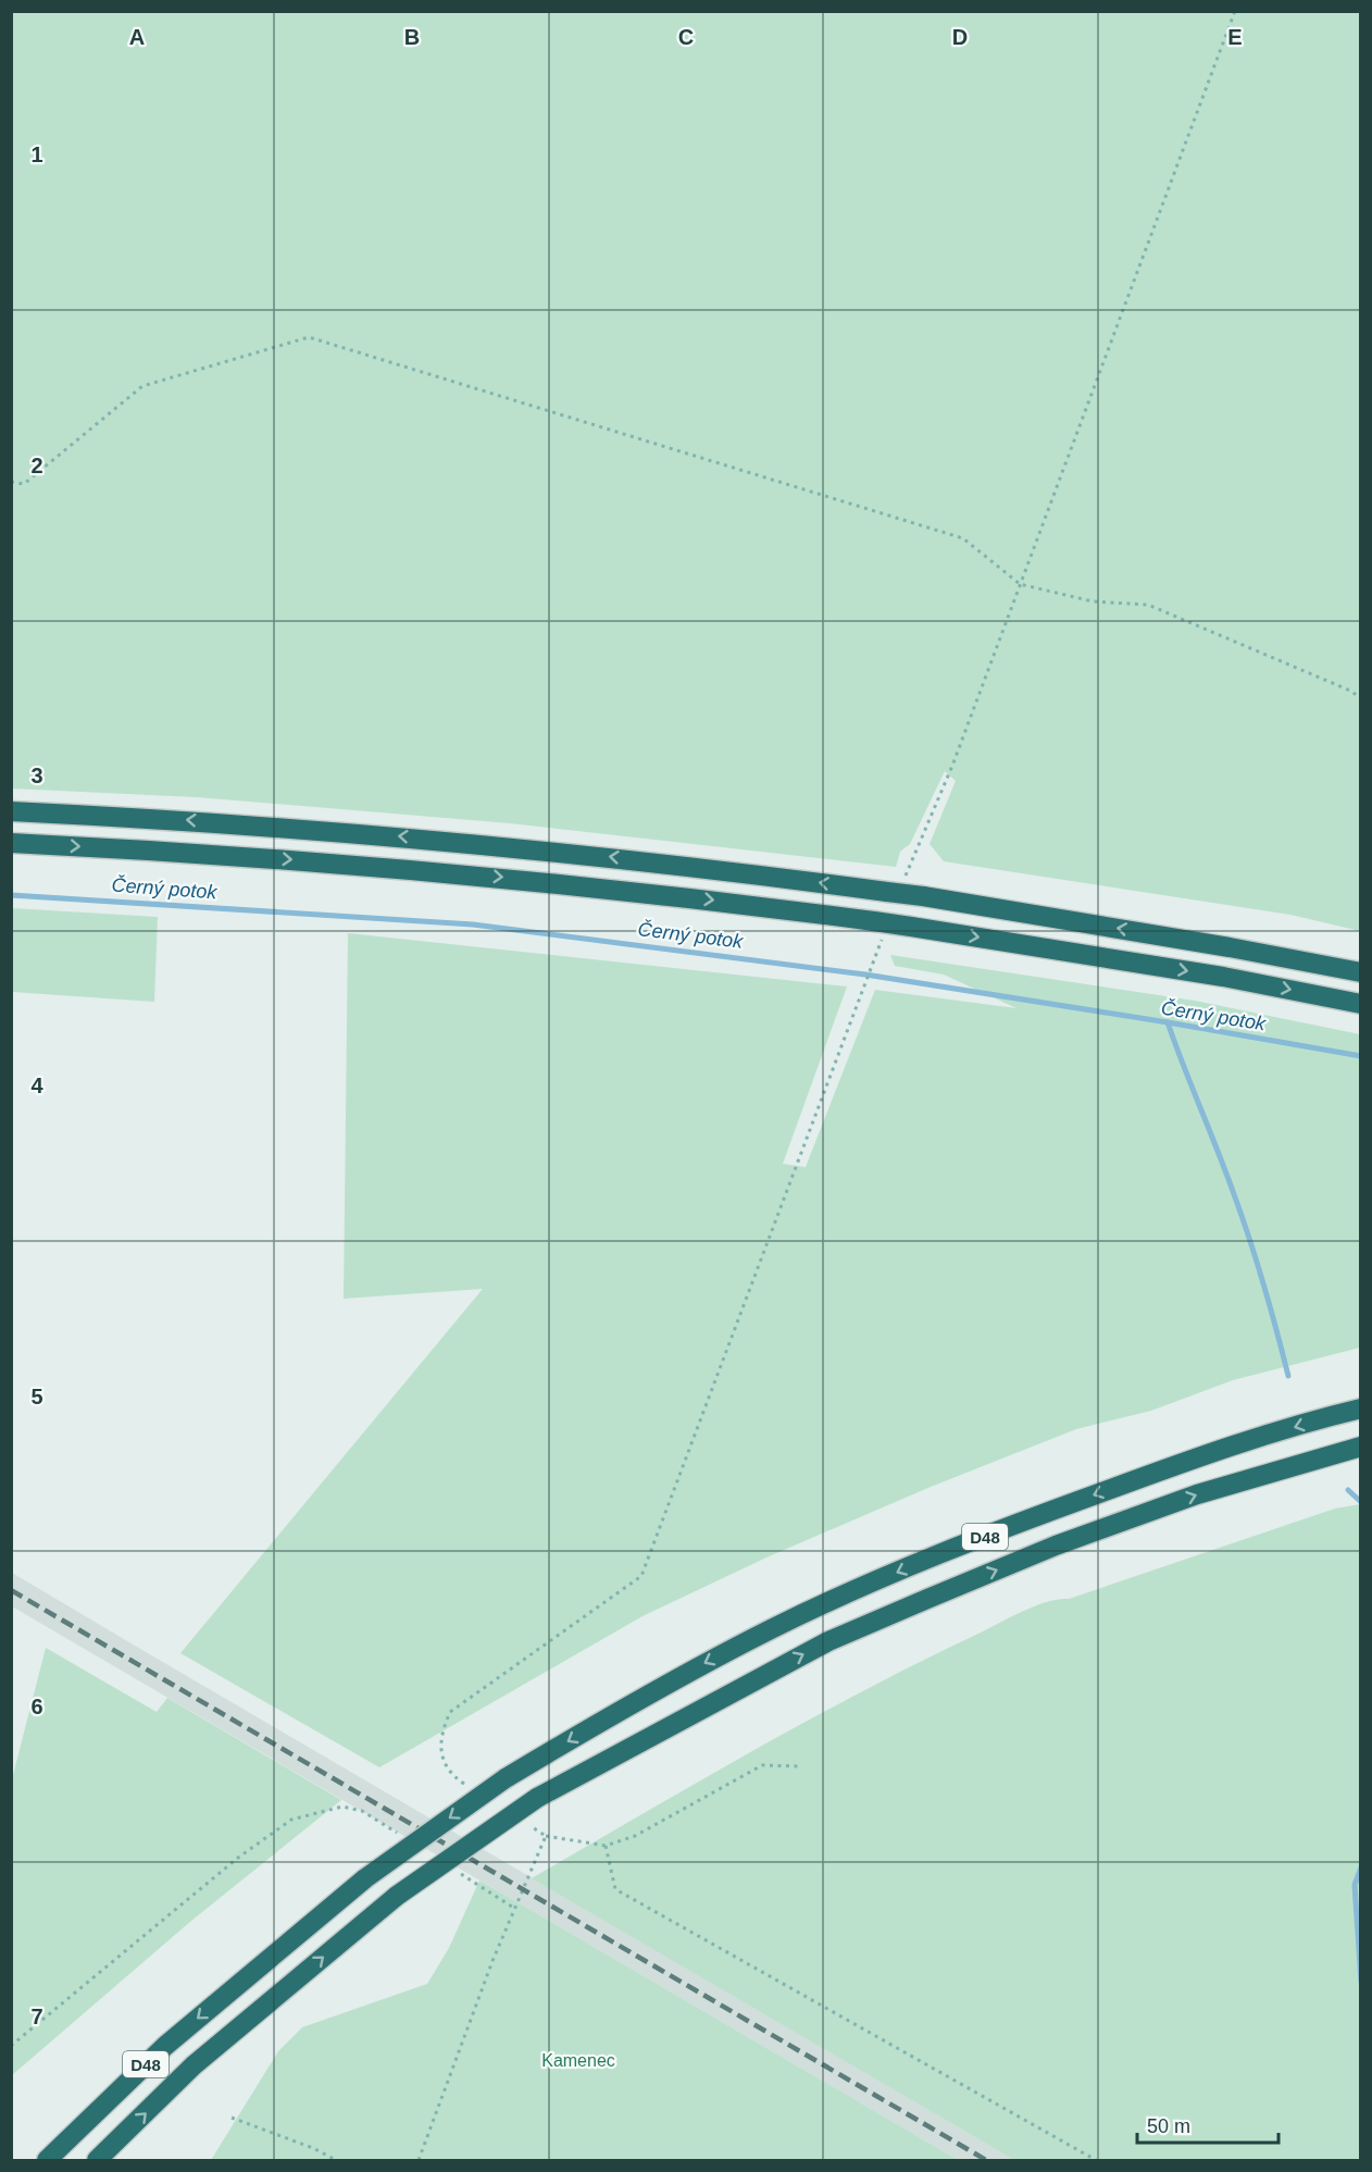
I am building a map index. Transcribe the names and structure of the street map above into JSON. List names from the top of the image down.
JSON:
{
  "streets": {
    "highway": ["D48"]
  },
  "water": ["Černý potok"],
  "parks": ["Kamenec"],
  "scale_bar": "50 m",
  "grid": {
    "columns": [
      "A",
      "B",
      "C",
      "D",
      "E"
    ],
    "rows": [
      "1",
      "2",
      "3",
      "4",
      "5",
      "6",
      "7"
    ]
  }
}
